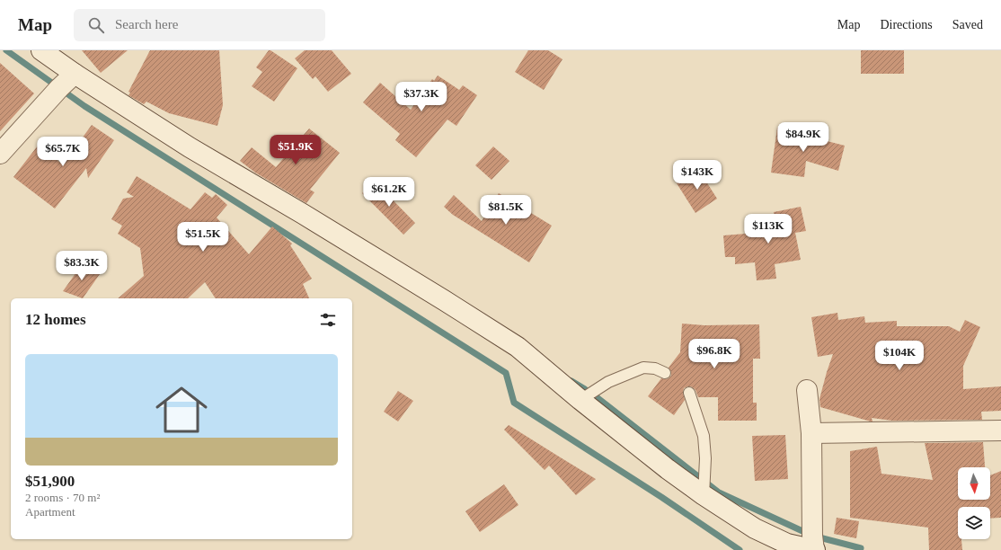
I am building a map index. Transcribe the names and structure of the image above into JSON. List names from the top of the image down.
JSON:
{
  "north": "bottom",
  "page": {
    "header": "Map",
    "search": "Search here",
    "nav": ["Map", "Directions", "Saved"],
    "price": [
      "$37.3K",
      "$84.9K",
      "$51.9K",
      "$65.7K",
      "$143K",
      "$61.2K",
      "$81.5K",
      "$113K",
      "$51.5K",
      "$83.3K",
      "$96.8K",
      "$104K"
    ],
    "heading": "12 homes",
    "list": [
      {
        "name": "$51,900",
        "note": "2 rooms · 70 m² · Apartment"
      }
    ]
  }
}
